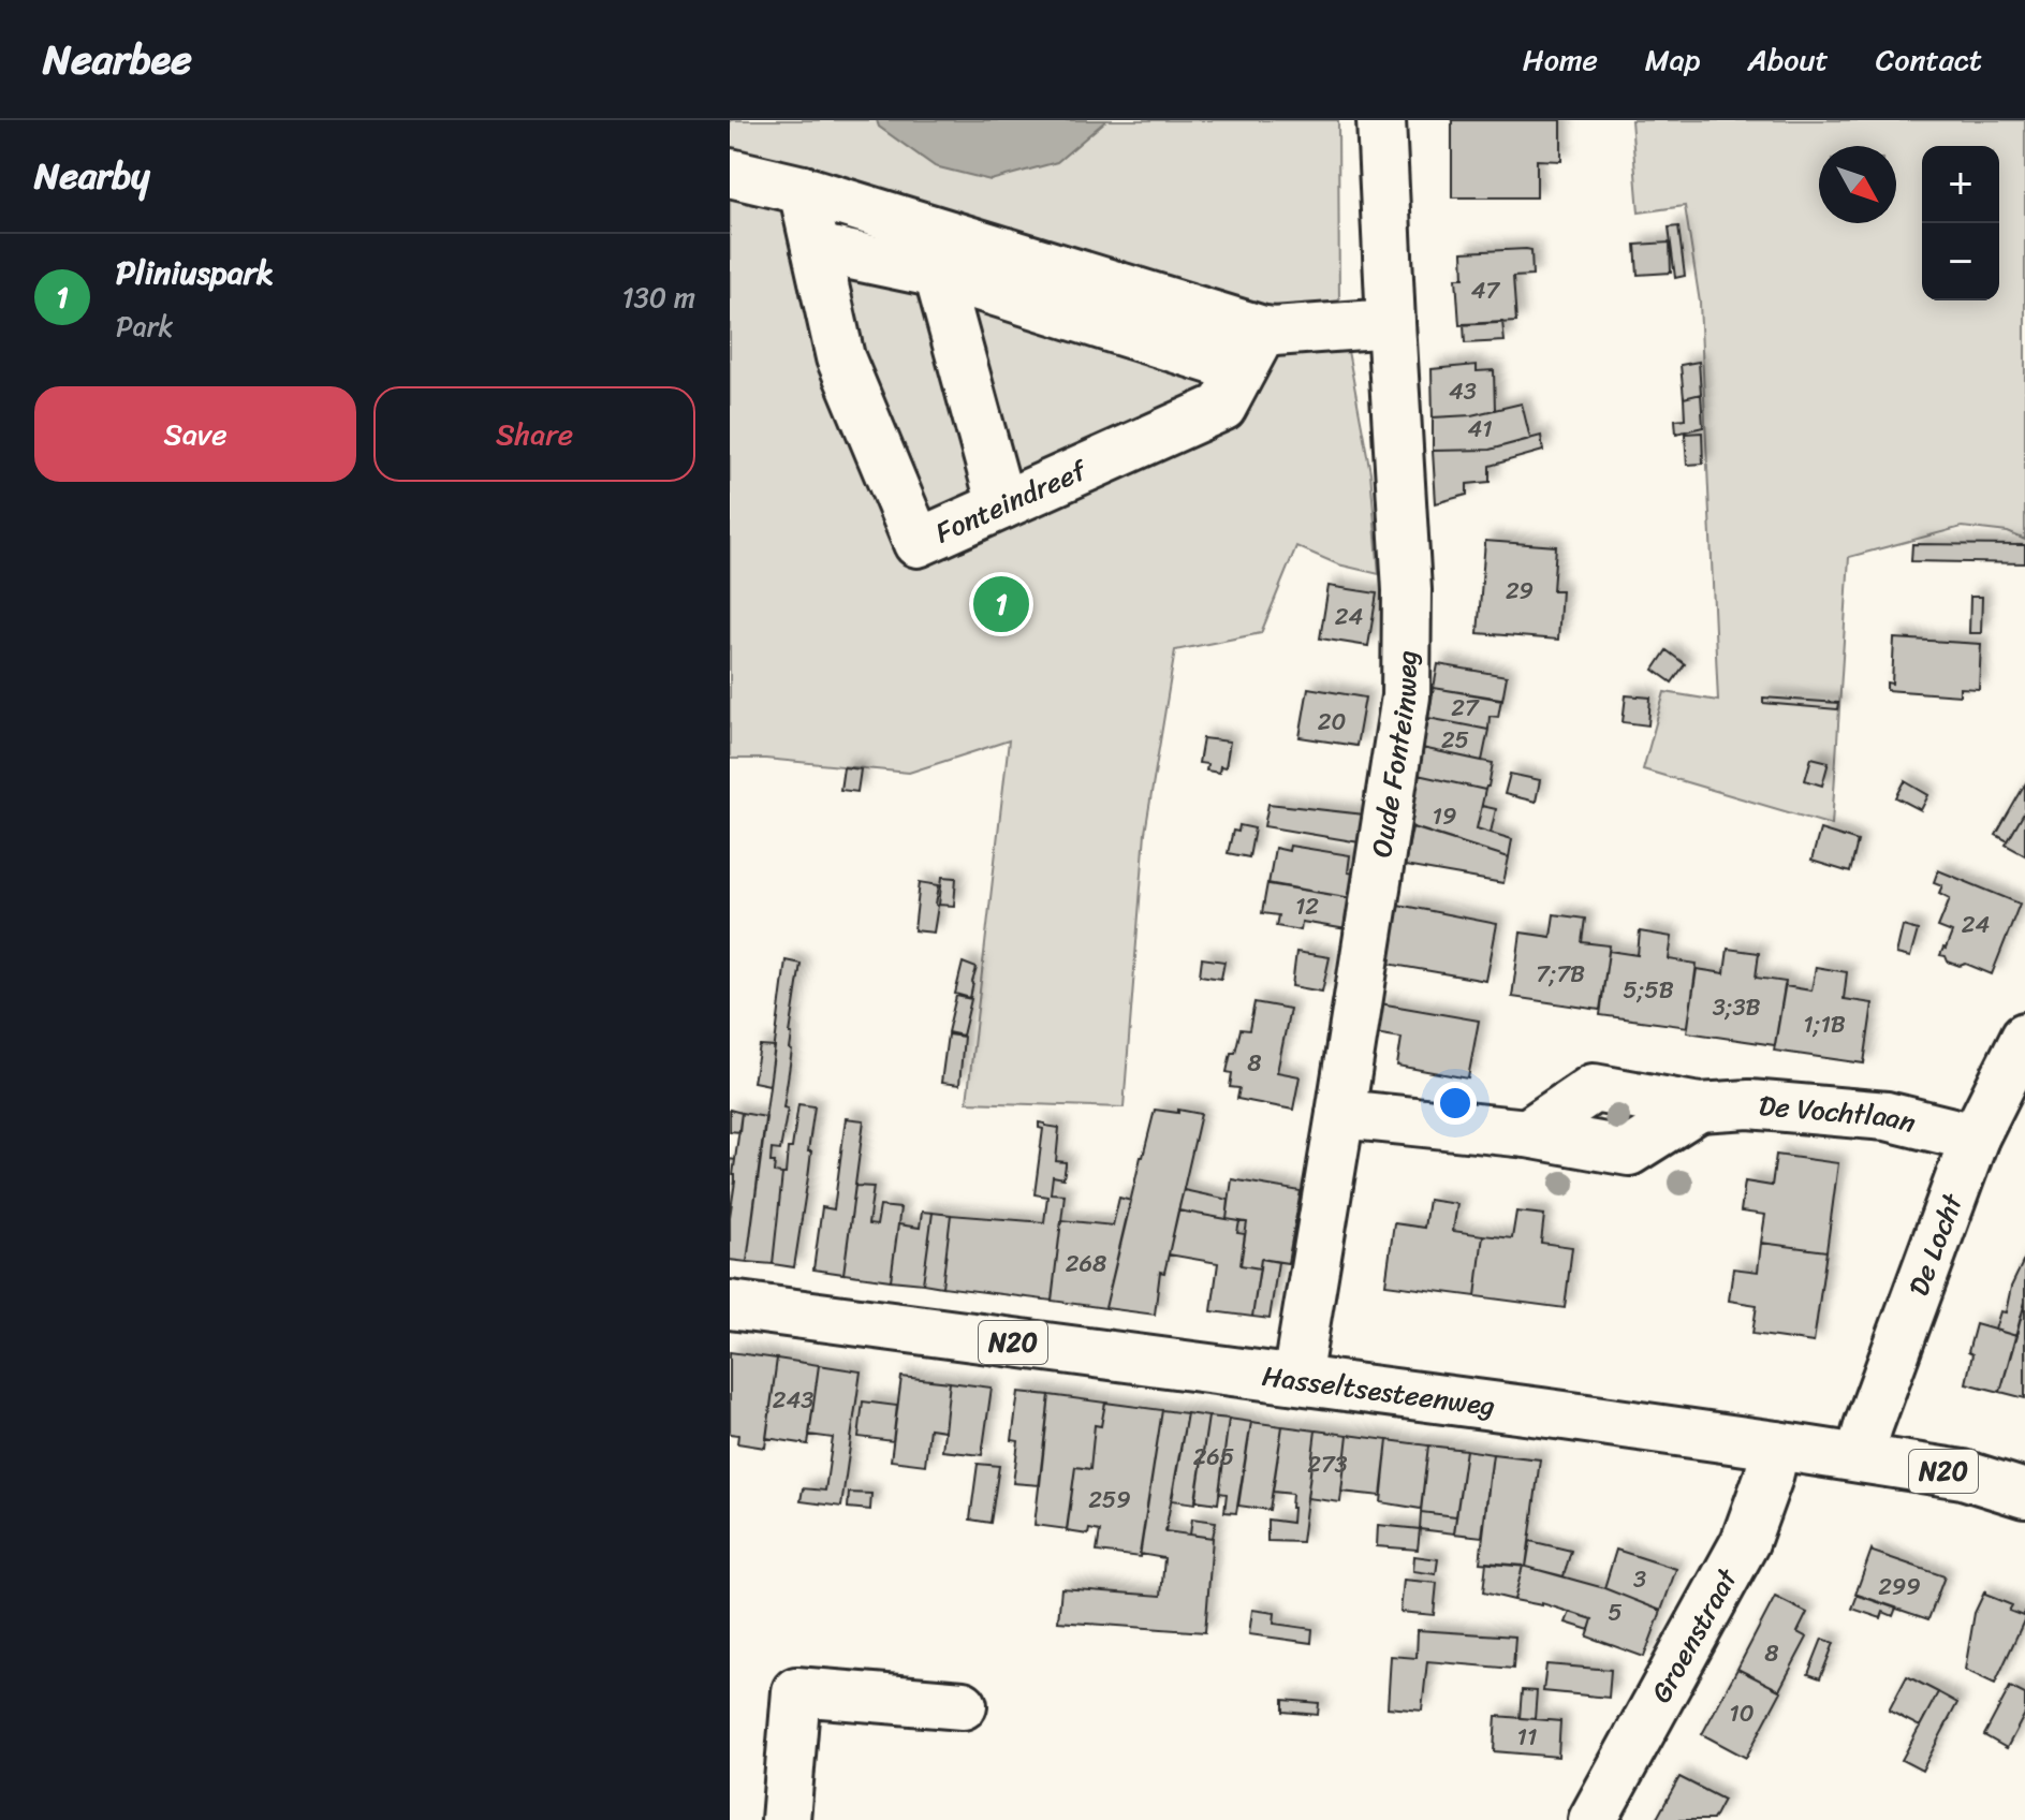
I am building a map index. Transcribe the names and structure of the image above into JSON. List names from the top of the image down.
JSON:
{
  "streets": {
    "street": [
      "Fonteindreef",
      "Oude Fonteinweg",
      "De Vochtlaan",
      "De Locht",
      "N20",
      "Hasseltsesteenweg",
      "Groenstraat"
    ]
  },
  "crossings": [
    ["Oude Fonteinweg", "De Vochtlaan"],
    ["Oude Fonteinweg", "Hasseltsesteenweg"],
    ["De Vochtlaan", "De Locht"],
    ["De Locht", "Hasseltsesteenweg"],
    ["Hasseltsesteenweg", "Groenstraat"]
  ],
  "house_numbers": [
    "47",
    "43",
    "41",
    "29",
    "24",
    "27",
    "20",
    "25",
    "19",
    "12",
    "24",
    "7;7B",
    "5;5B",
    "3;3B",
    "1;1B",
    "8",
    "268",
    "243",
    "265",
    "273",
    "259",
    "3",
    "299",
    "5",
    "8",
    "10",
    "11"
  ],
  "north": "bottom right",
  "page": {
    "header": "Nearbee",
    "nav": [
      "Home",
      "Map",
      "About",
      "Contact"
    ],
    "heading": "Nearby",
    "map_buttons": ["+", "−"],
    "list": [
      {
        "mark": "1",
        "name": "Pliniuspark",
        "note": "Park",
        "value": "130 m"
      }
    ],
    "buttons": ["Save", "Share"],
    "pins": "1"
  }
}
